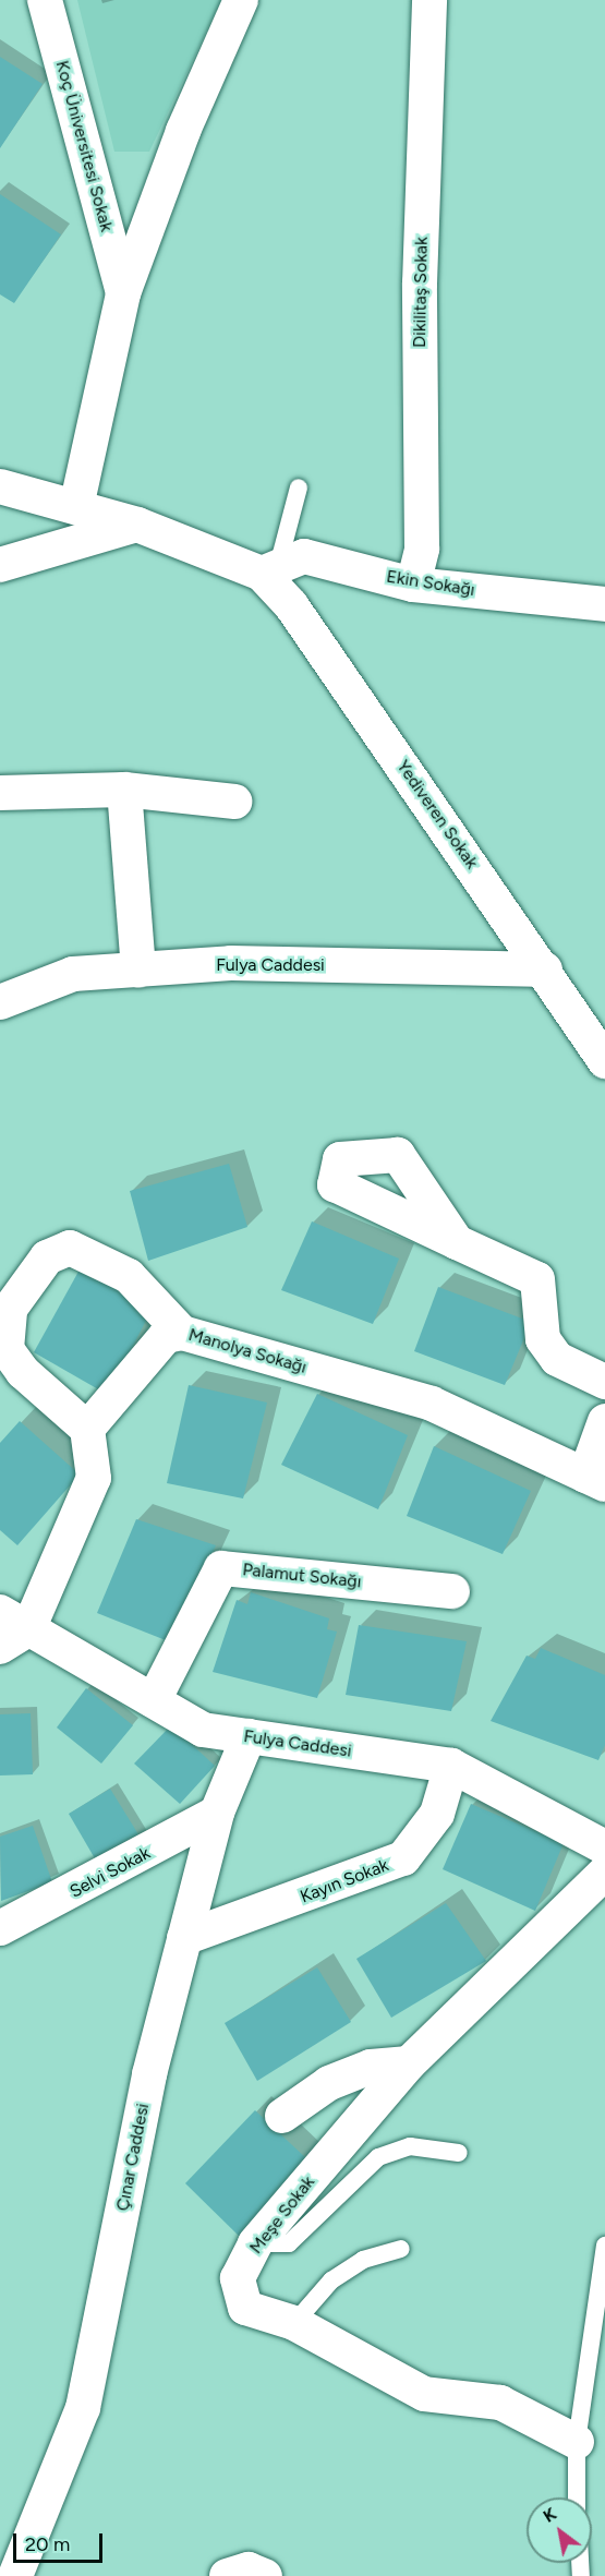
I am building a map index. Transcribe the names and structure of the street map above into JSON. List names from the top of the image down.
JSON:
{
  "streets": {
    "street": [
      "Koç Üniversitesi Sokak",
      "Dikilitaş Sokak",
      "Ekin Sokağı",
      "Yediveren Sokak",
      "Fulya Caddesi",
      "Manolya Sokağı",
      "Palamut Sokağı",
      "Selvi Sokak",
      "Kayın Sokak",
      "Çınar Caddesi",
      "Meşe Sokak"
    ]
  },
  "crossings": [
    ["Dikilitaş Sokak", "Ekin Sokağı"],
    ["Ekin Sokağı", "Yediveren Sokak"],
    ["Yediveren Sokak", "Fulya Caddesi"],
    ["Fulya Caddesi", "Palamut Sokağı"],
    ["Fulya Caddesi", "Kayın Sokak"],
    ["Fulya Caddesi", "Çınar Caddesi"],
    ["Selvi Sokak", "Çınar Caddesi"],
    ["Kayın Sokak", "Çınar Caddesi"]
  ],
  "scale_bar": "20 m",
  "north": "top left"
}
